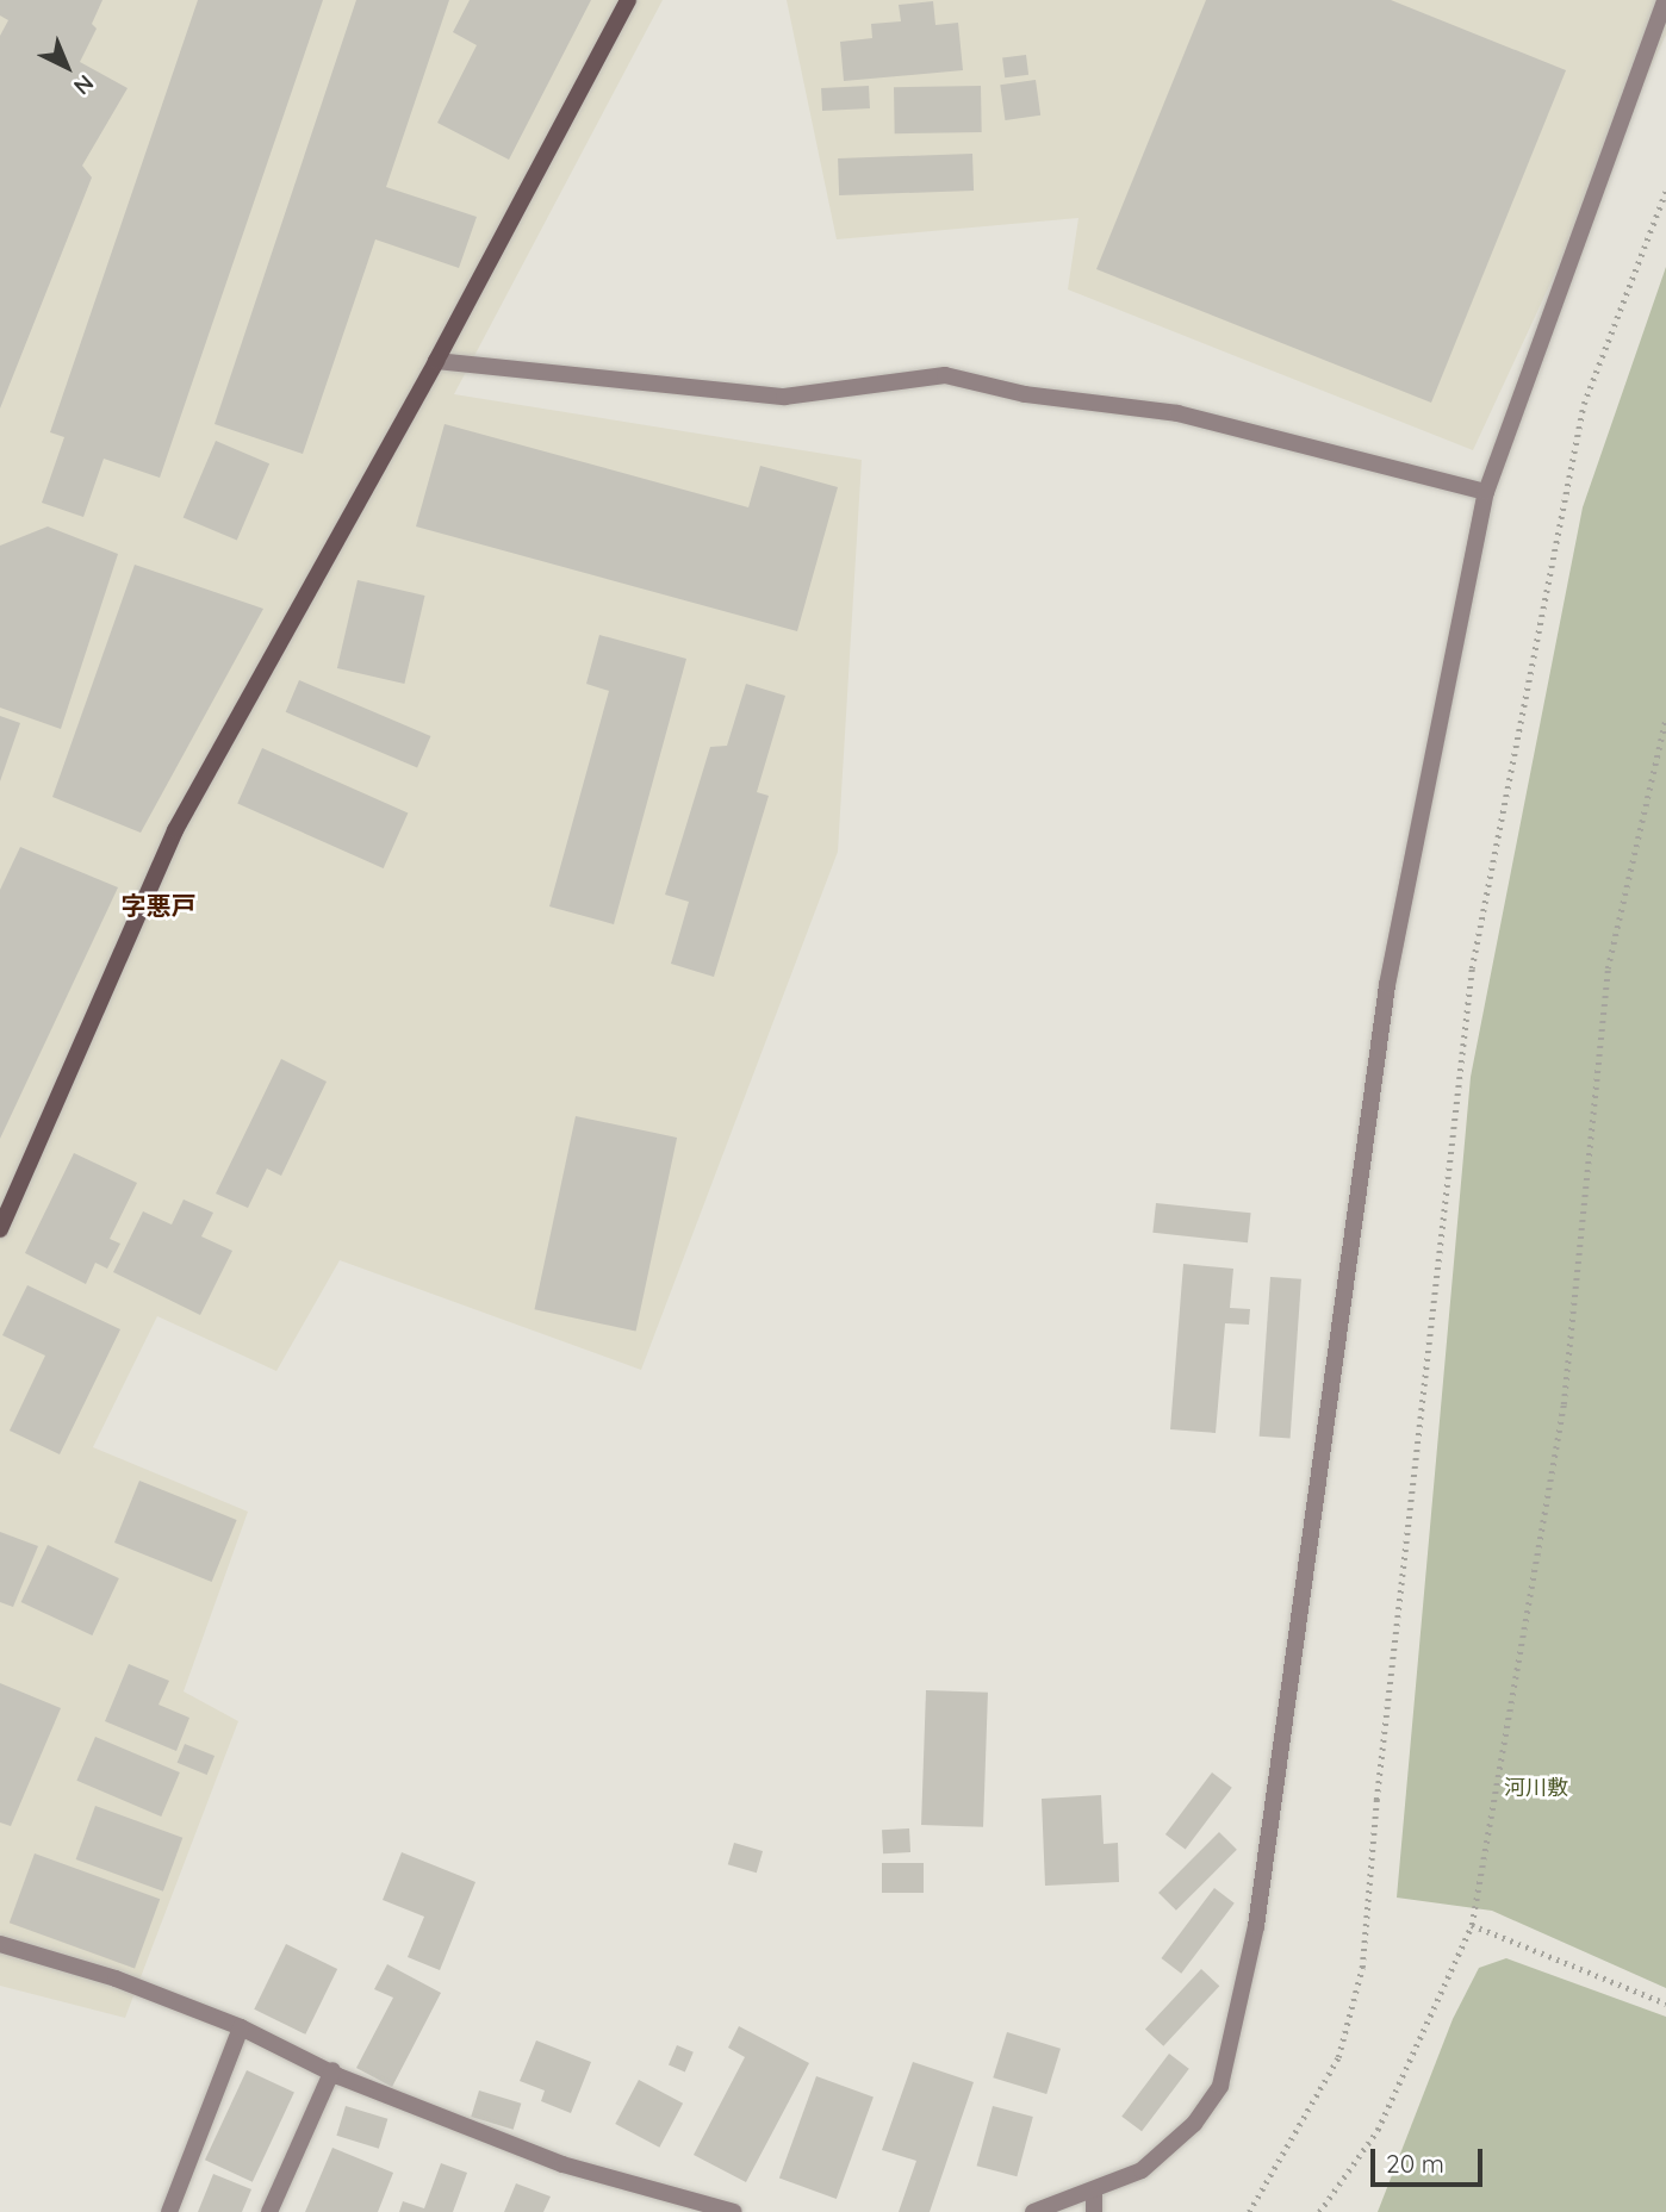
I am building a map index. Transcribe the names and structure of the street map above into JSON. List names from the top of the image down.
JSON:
{
  "districts": ["字悪戸"],
  "parks": ["河川敷"],
  "scale_bar": "20 m",
  "north": "bottom right"
}
